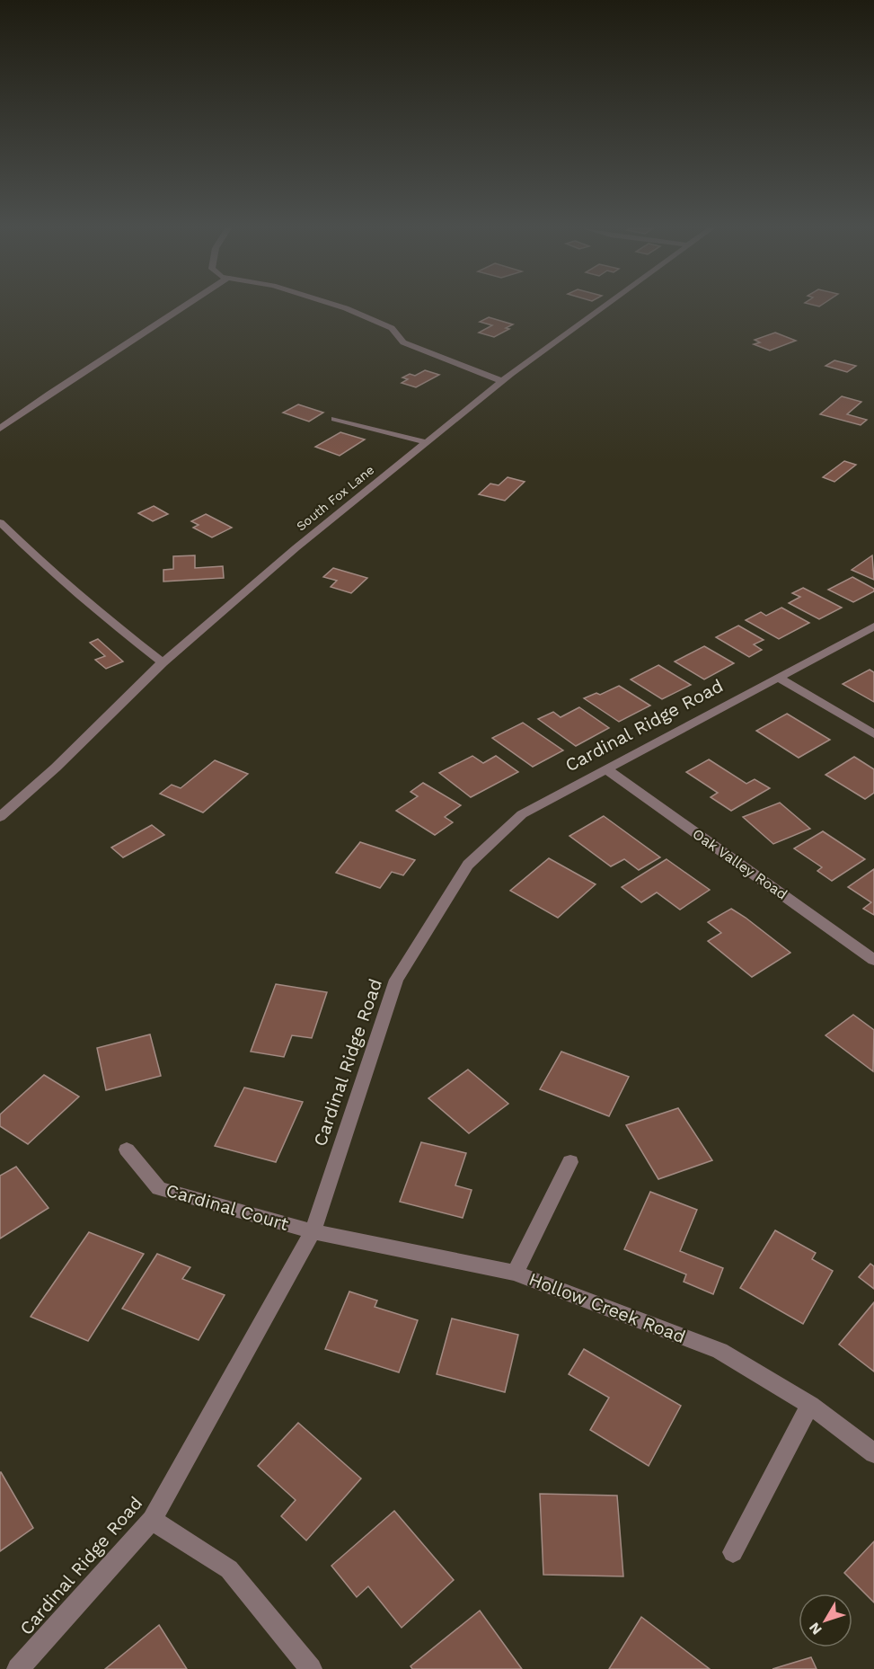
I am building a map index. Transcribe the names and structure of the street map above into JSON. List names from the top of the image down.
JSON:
{
  "streets": {
    "street": [
      "South Fox Lane",
      "Cardinal Ridge Road",
      "Oak Valley Road",
      "Cardinal Court",
      "Hollow Creek Road"
    ]
  },
  "crossings": [
    ["Cardinal Ridge Road", "Oak Valley Road"],
    ["Cardinal Ridge Road", "Cardinal Court"],
    ["Cardinal Ridge Road", "Hollow Creek Road"],
    ["Cardinal Court", "Hollow Creek Road"]
  ],
  "north": "bottom left"
}
